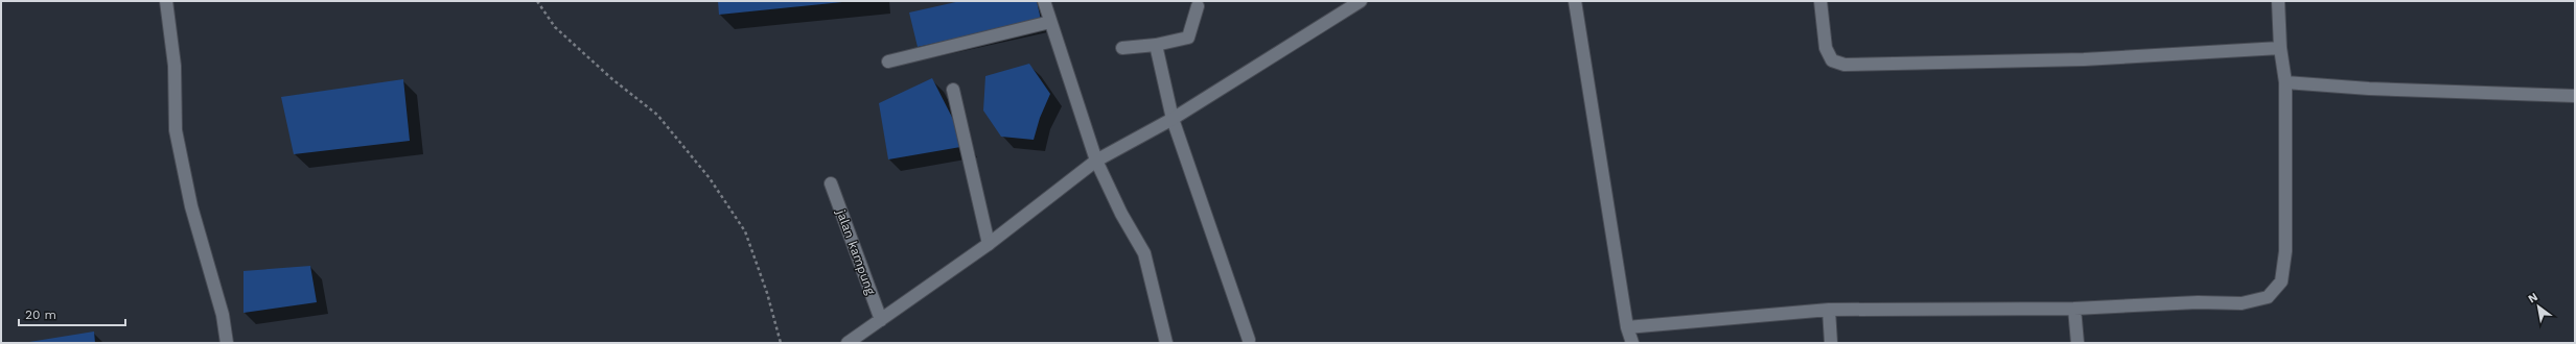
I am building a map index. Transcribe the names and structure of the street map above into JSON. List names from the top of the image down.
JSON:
{
  "streets": {
    "street": ["jalan kampung"]
  },
  "scale_bar": "20 m",
  "north": "top left"
}
